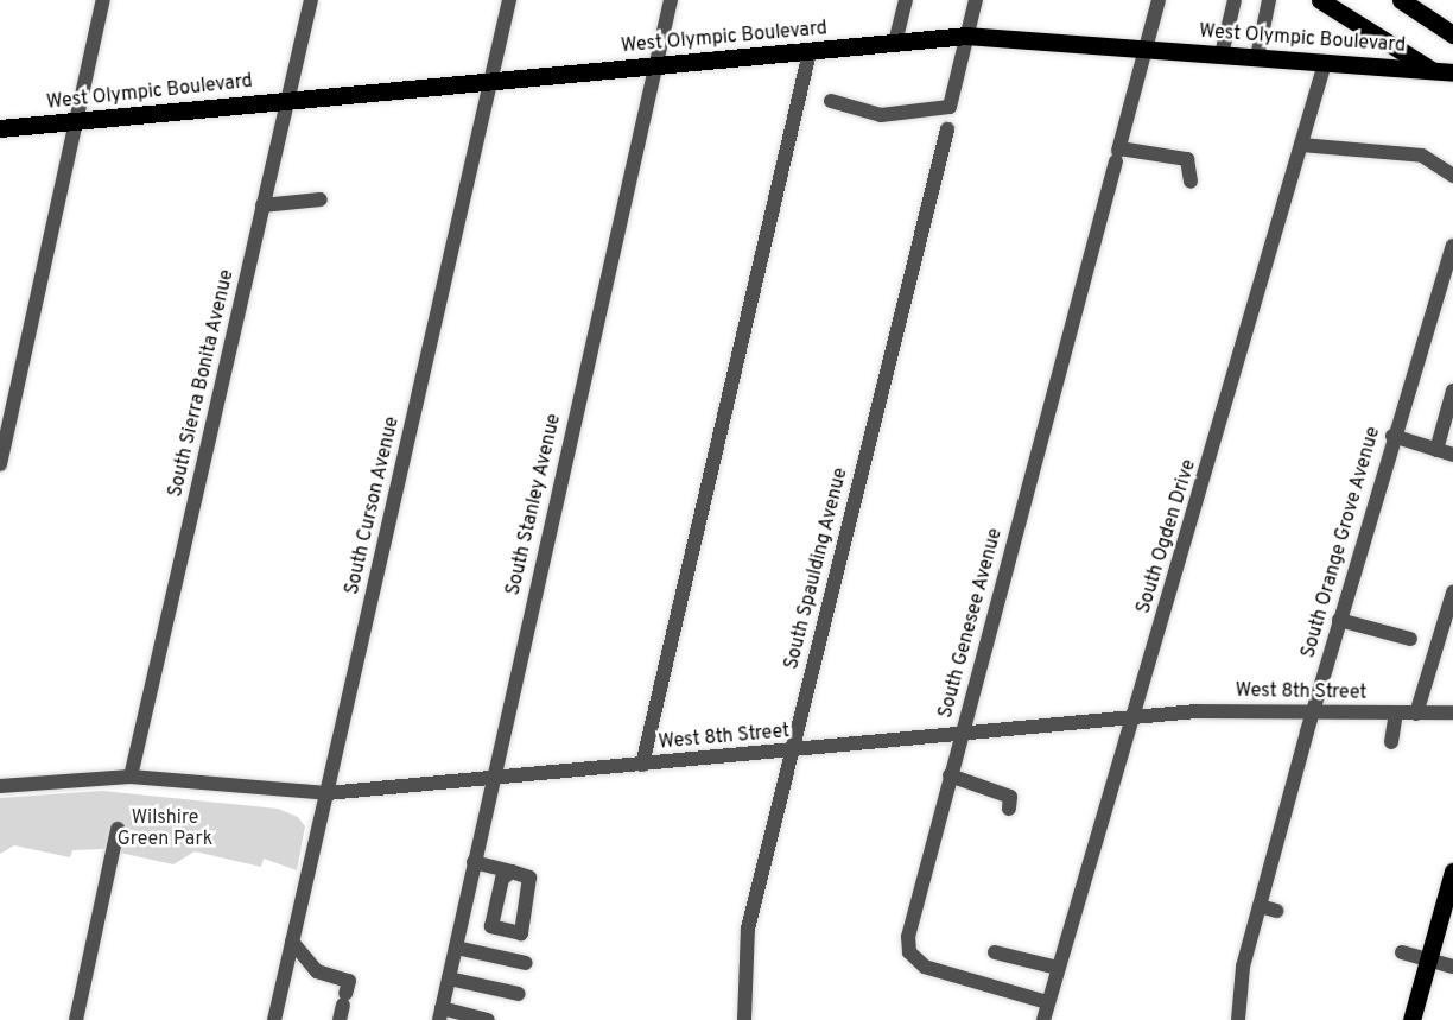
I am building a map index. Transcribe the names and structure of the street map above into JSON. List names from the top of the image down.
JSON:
{
  "streets": {
    "main road": ["West Olympic Boulevard"],
    "street": [
      "South Sierra Bonita Avenue",
      "South Stanley Avenue",
      "South Curson Avenue",
      "South Ogden Drive",
      "South Orange Grove Avenue",
      "South Spaulding Avenue",
      "South Genesee Avenue",
      "West 8th Street"
    ]
  },
  "crossings": [
    ["West Olympic Boulevard", "South Sierra Bonita Avenue"],
    ["West Olympic Boulevard", "South Stanley Avenue"],
    ["West Olympic Boulevard", "South Curson Avenue"],
    ["West Olympic Boulevard", "South Ogden Drive"],
    ["West Olympic Boulevard", "South Genesee Avenue"],
    ["South Sierra Bonita Avenue", "West 8th Street"],
    ["South Stanley Avenue", "West 8th Street"],
    ["South Curson Avenue", "West 8th Street"],
    ["South Ogden Drive", "South Genesee Avenue"],
    ["South Ogden Drive", "West 8th Street"],
    ["South Orange Grove Avenue", "West 8th Street"],
    ["South Spaulding Avenue", "West 8th Street"],
    ["South Genesee Avenue", "West 8th Street"]
  ],
  "parks": ["Wilshire Green Park"]
}
